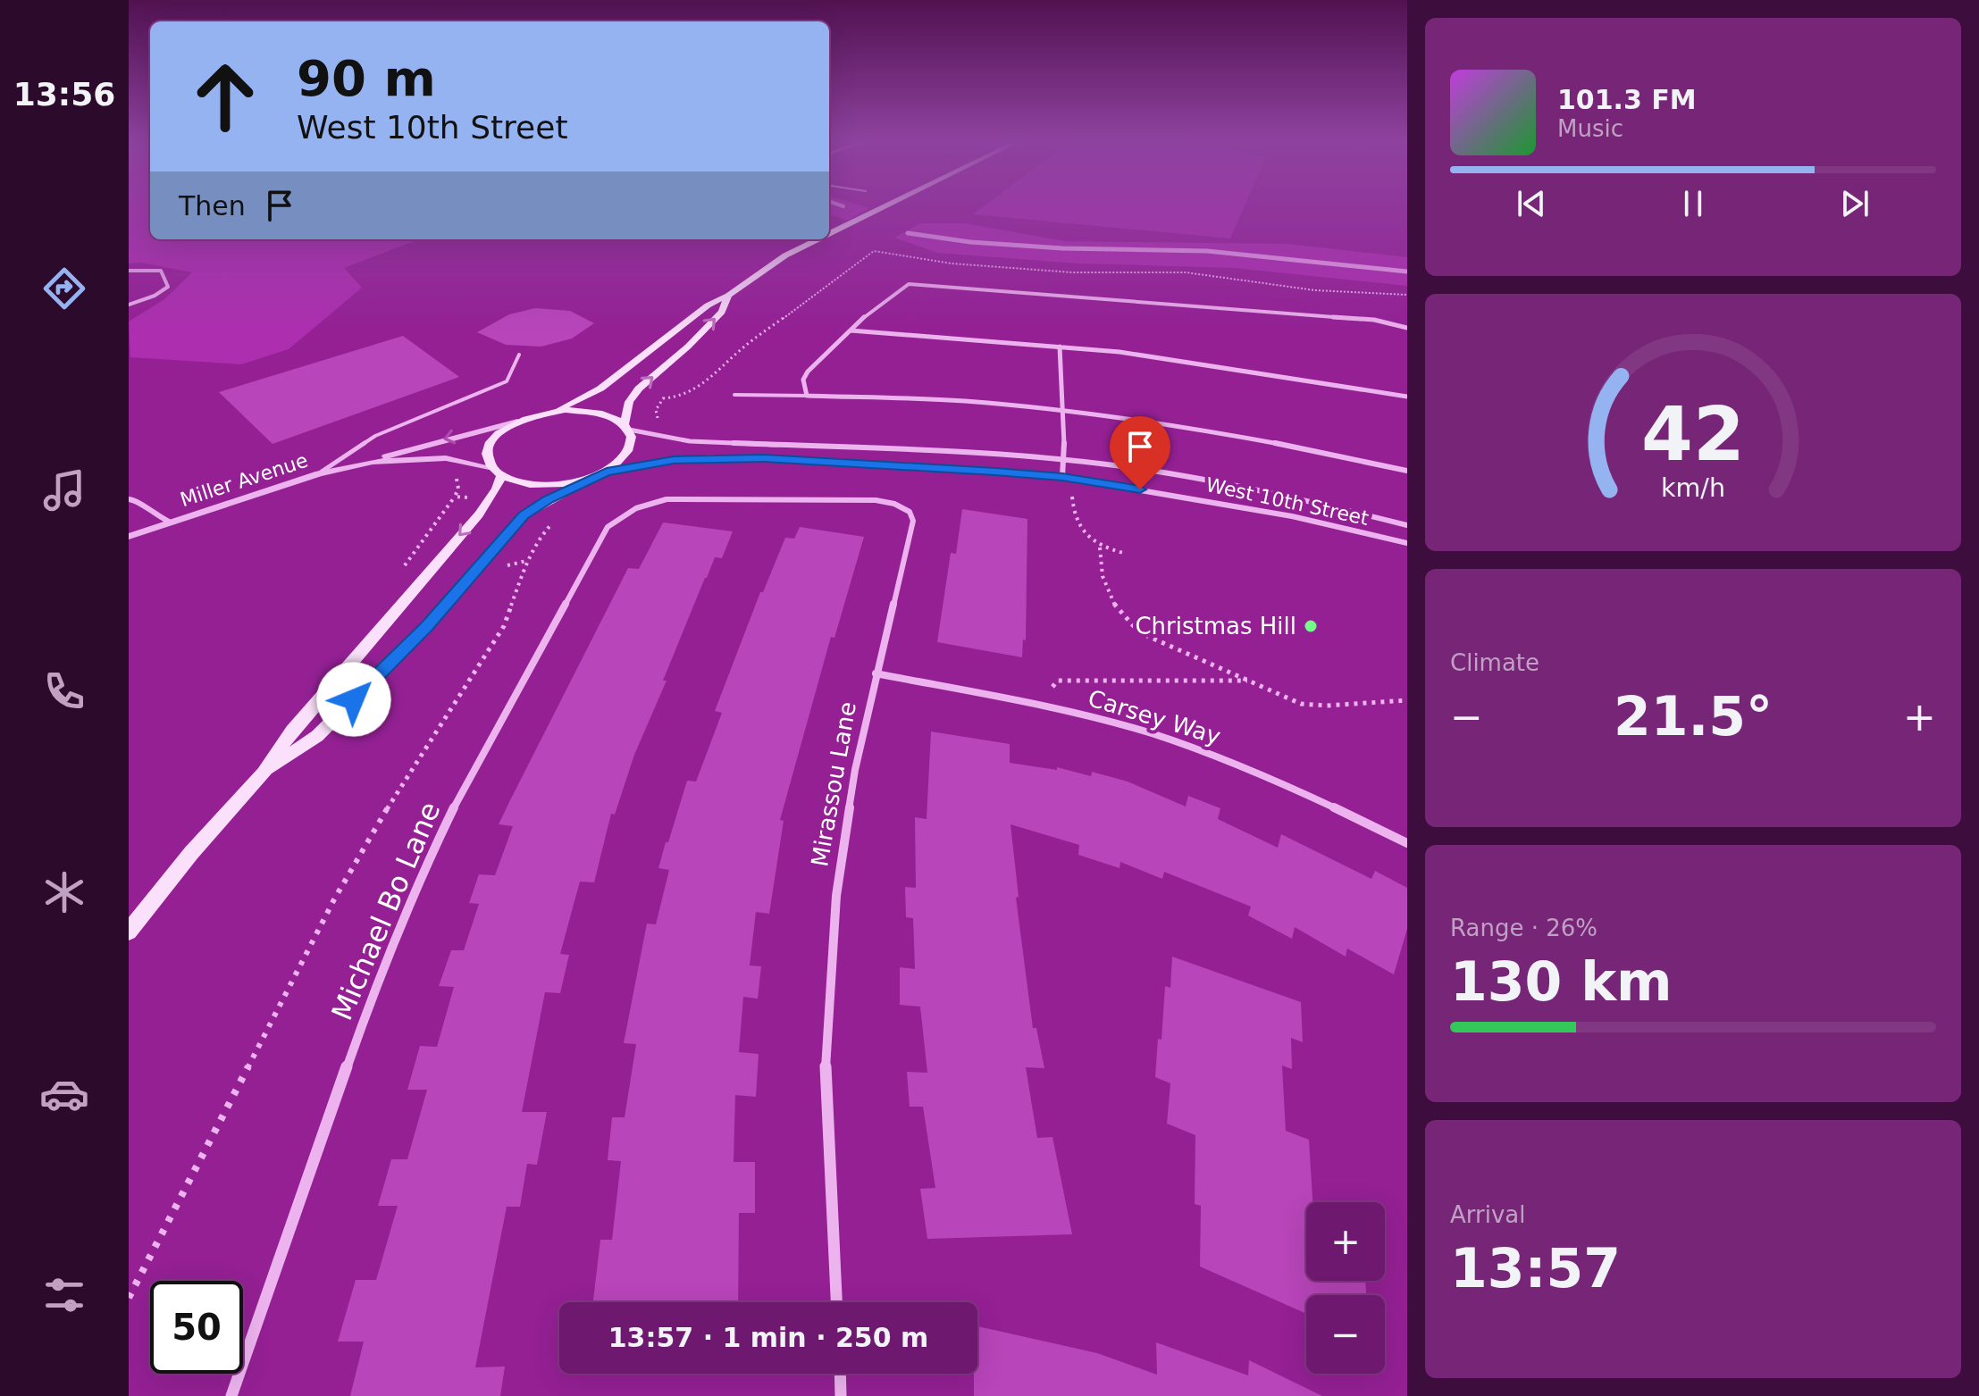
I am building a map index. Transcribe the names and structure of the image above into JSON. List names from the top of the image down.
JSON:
{
  "streets": {
    "street": [
      "Miller Avenue",
      "West 10th Street",
      "Carsey Way",
      "Mirassou Lane",
      "Michael Bo Lane"
    ]
  },
  "crossings": [
    ["Carsey Way", "Mirassou Lane"],
    ["Mirassou Lane", "Michael Bo Lane"]
  ],
  "places": ["Christmas Hill"],
  "page": {
    "tabs": "13:56",
    "turn": ["90 m", "West 10th Street"],
    "song": ["101.3 FM", "Music"],
    "then": "Then",
    "tile": [
      "Climate",
      ["Range · 26%", "130 km"],
      ["Arrival", "13:57"]
    ],
    "heat": ["−", "21.5°", "+"],
    "map_buttons": ["+", "−"],
    "limit": "50",
    "trip": "13:57 · 1 min · 250 m",
    "gauge": ["42", "km/h"]
  }
}
